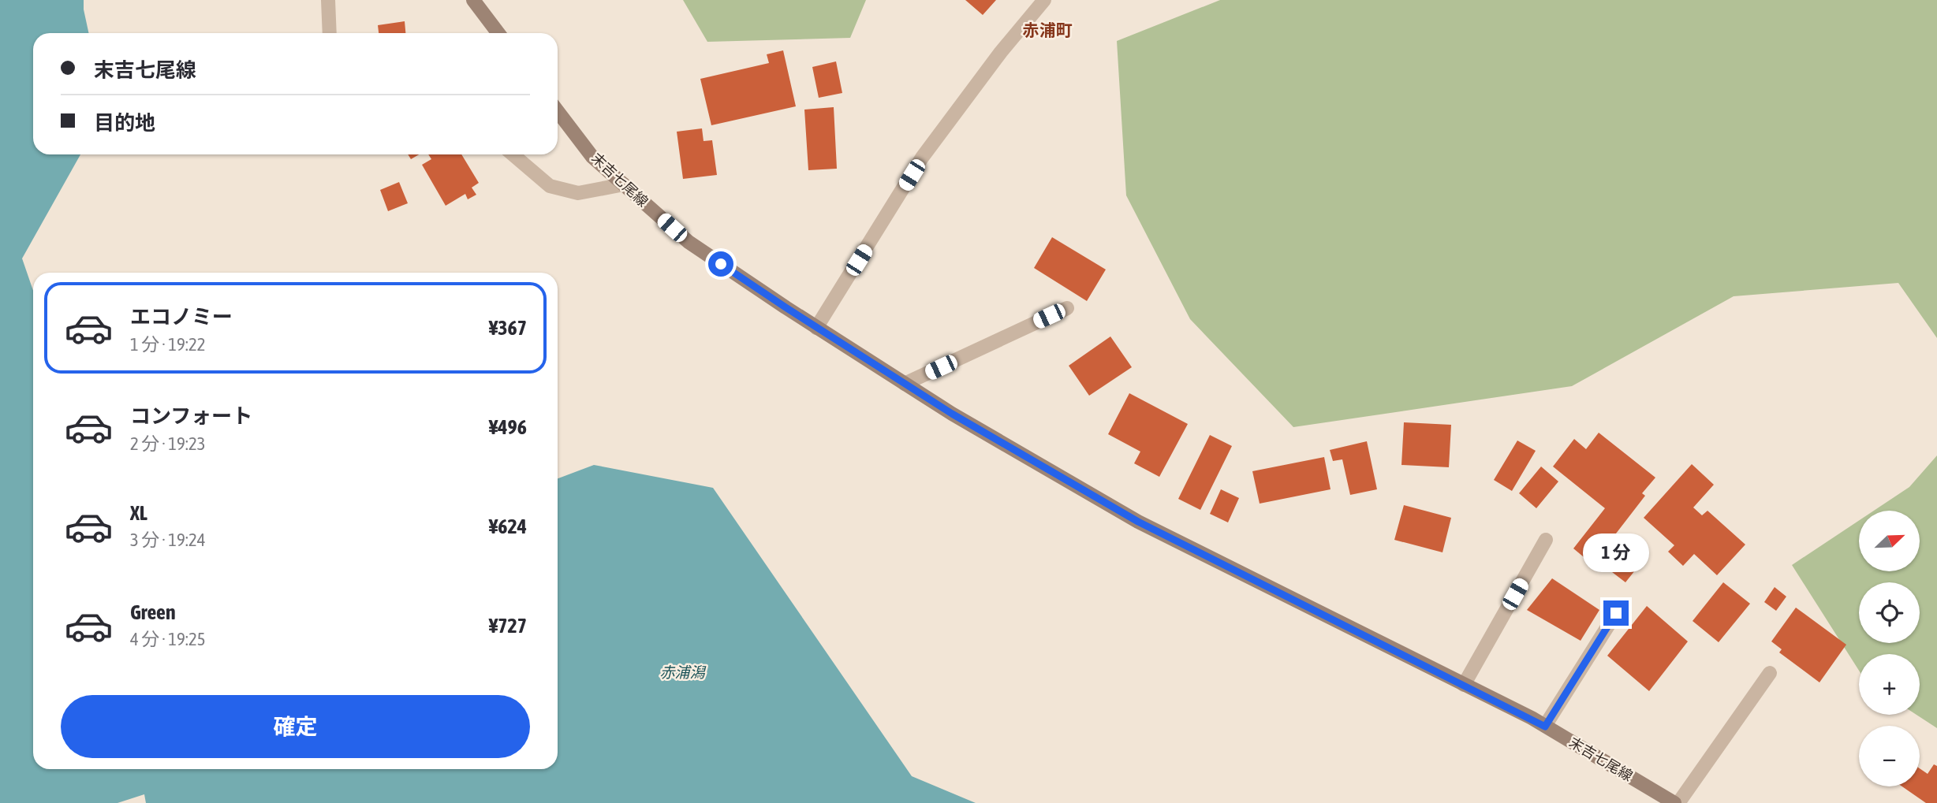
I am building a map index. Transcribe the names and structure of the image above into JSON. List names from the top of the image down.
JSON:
{
  "streets": {
    "main road": ["末吉七尾線"]
  },
  "districts": ["赤浦町"],
  "water": ["赤浦潟"],
  "north": "top right",
  "page": {
    "banner": ["末吉七尾線", "目的地"],
    "list": [
      {
        "name": "エコノミー",
        "note": "1 分 · 19:22",
        "value": "¥367"
      },
      {
        "name": "コンフォート",
        "note": "2 分 · 19:23",
        "value": "¥496"
      },
      {
        "name": "XL",
        "note": "3 分 · 19:24",
        "value": "¥624"
      },
      {
        "name": "Green",
        "note": "4 分 · 19:25",
        "value": "¥727"
      }
    ],
    "map_buttons": ["+", "−"],
    "bubble": "1 分",
    "buttons": "確定"
  }
}
